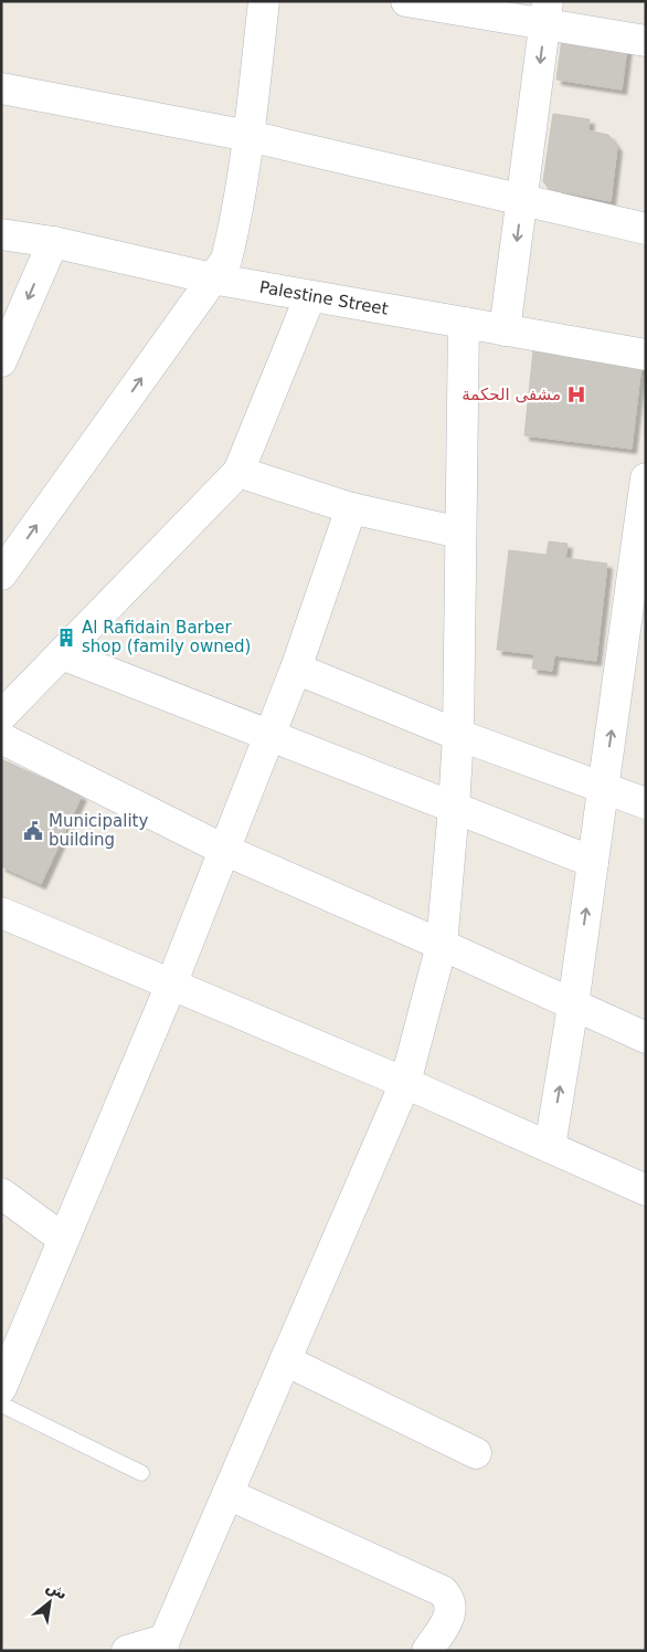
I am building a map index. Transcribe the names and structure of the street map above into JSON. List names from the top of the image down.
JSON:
{
  "streets": {
    "street": ["Palestine Street"]
  },
  "places": {
    "hospital": ["مشفى الحكمة"],
    "building": ["Al Rafidain Barber shop (family owned)"],
    "public building": ["Municipality building"]
  },
  "north": "top right"
}
